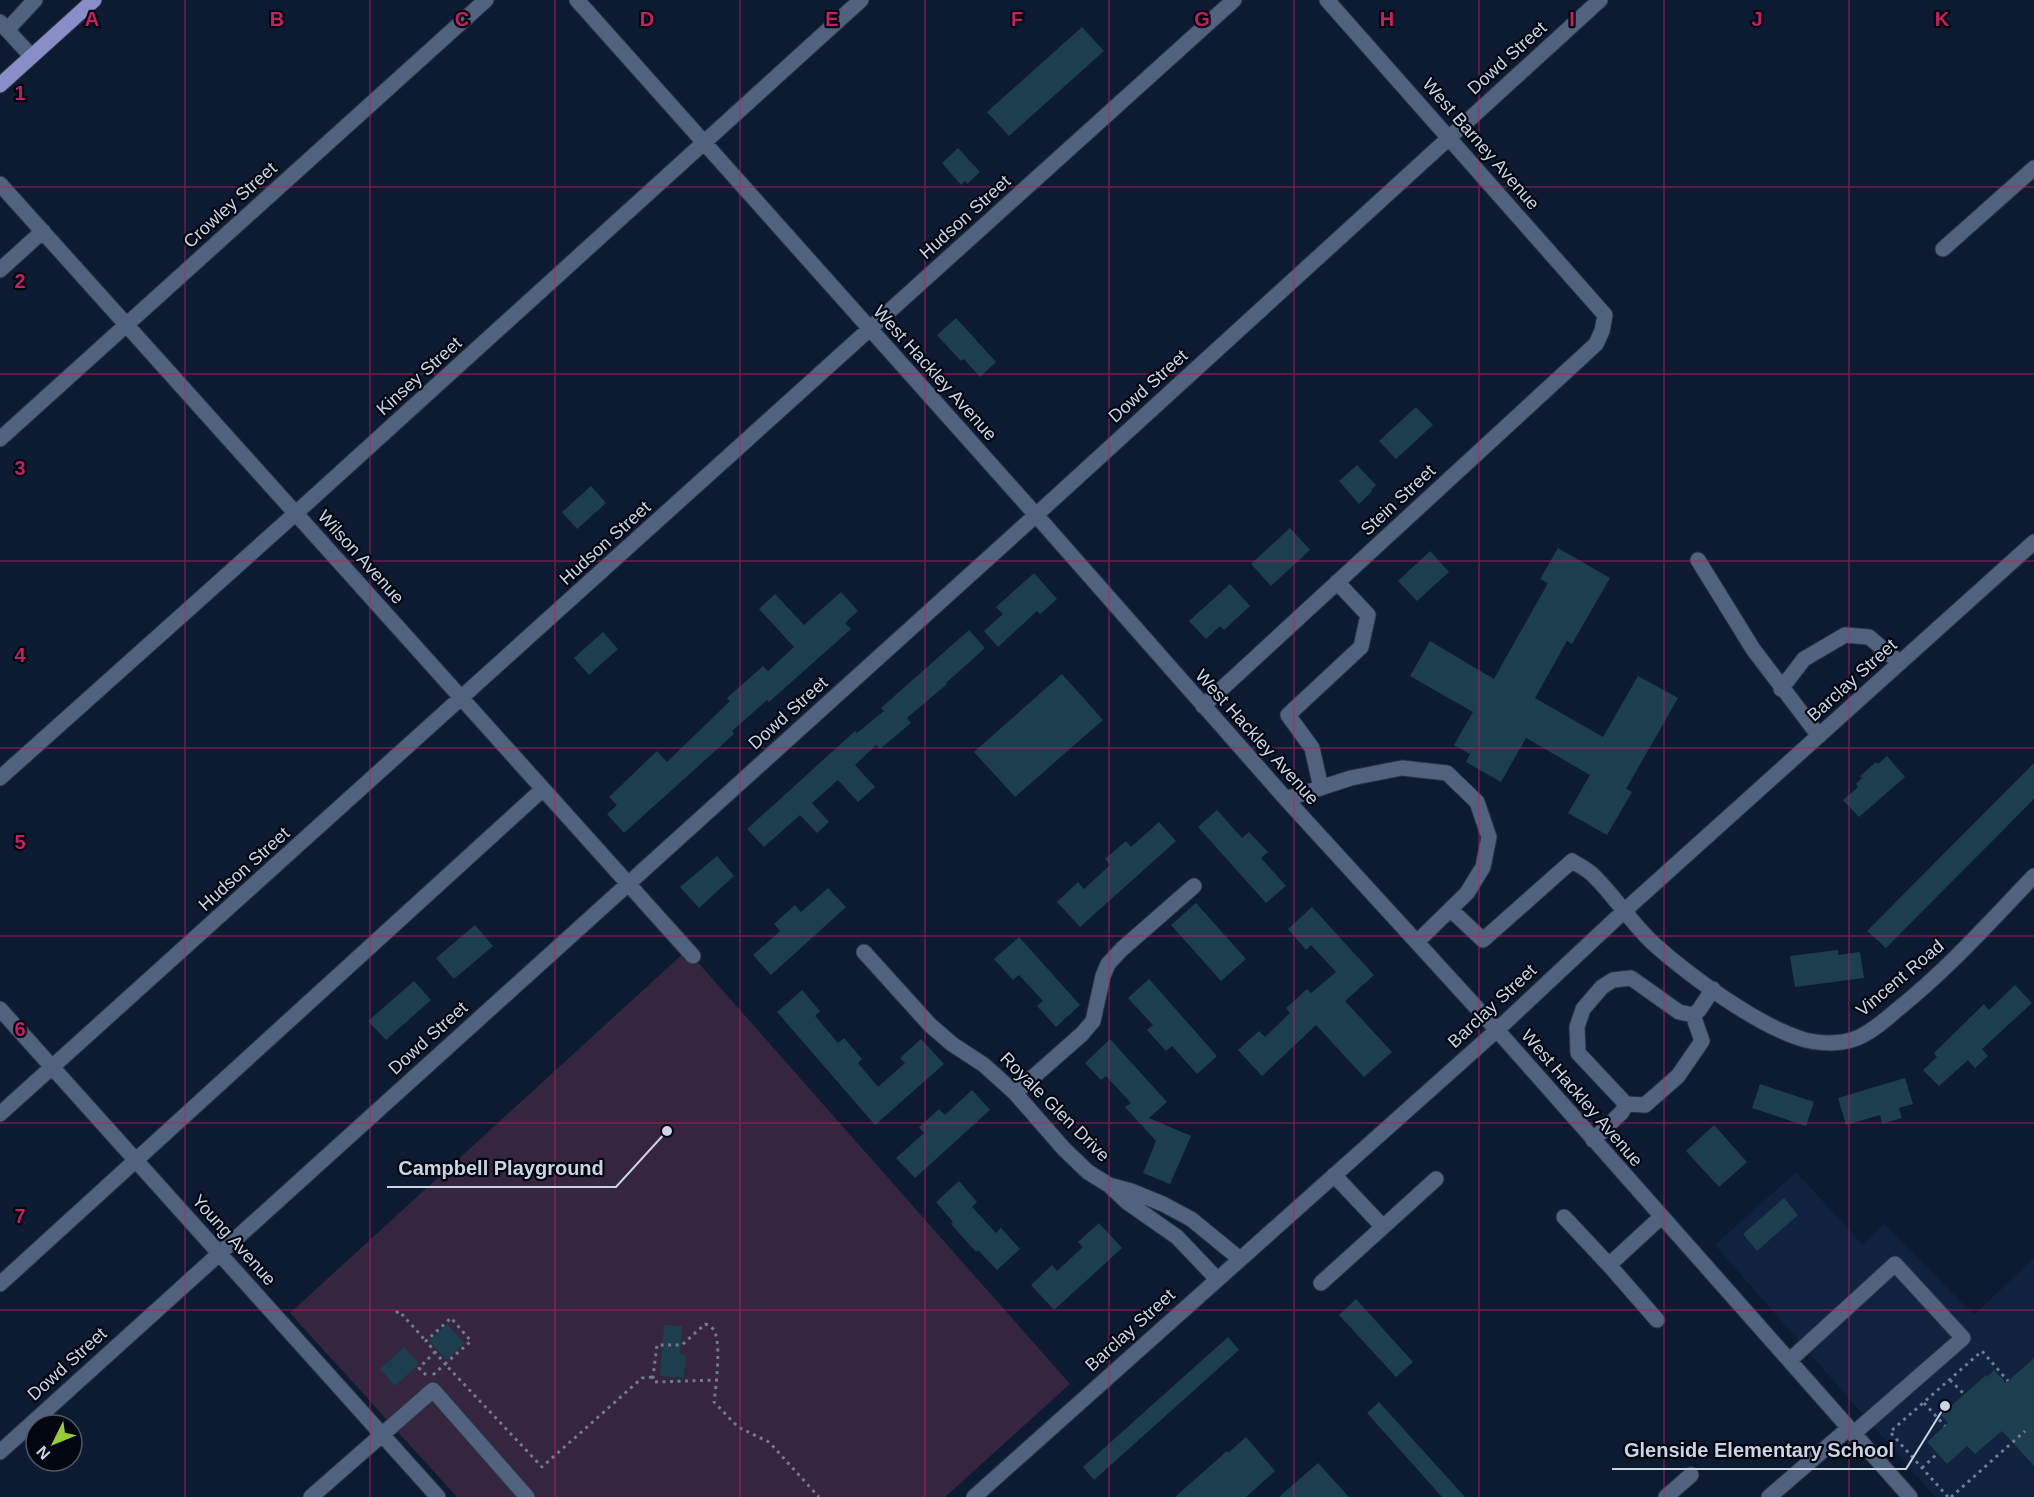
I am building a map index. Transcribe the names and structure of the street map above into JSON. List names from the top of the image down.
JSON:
{
  "streets": {
    "street": [
      "Dowd Street",
      "West Barney Avenue",
      "Crowley Street",
      "Hudson Street",
      "West Hackley Avenue",
      "Kinsey Street",
      "Stein Street",
      "Wilson Avenue",
      "Barclay Street",
      "Vincent Road",
      "Royale Glen Drive",
      "Young Avenue"
    ]
  },
  "crossings": [
    ["Dowd Street", "West Barney Avenue"],
    ["Dowd Street", "West Hackley Avenue"],
    ["Dowd Street", "Wilson Avenue"],
    ["Dowd Street", "Young Avenue"],
    ["West Barney Avenue", "Stein Street"],
    ["Crowley Street", "Wilson Avenue"],
    ["Hudson Street", "West Hackley Avenue"],
    ["Hudson Street", "Wilson Avenue"],
    ["Hudson Street", "Young Avenue"],
    ["West Hackley Avenue", "Kinsey Street"],
    ["West Hackley Avenue", "Stein Street"],
    ["West Hackley Avenue", "Barclay Street"],
    ["Kinsey Street", "Wilson Avenue"],
    ["Barclay Street", "Vincent Road"],
    ["Barclay Street", "Royale Glen Drive"]
  ],
  "places": ["Campbell Playground", "Glenside Elementary School"],
  "north": "bottom left",
  "grid": {
    "columns": [
      "A",
      "B",
      "C",
      "D",
      "E",
      "F",
      "G",
      "H",
      "I",
      "J",
      "K"
    ],
    "rows": [
      "1",
      "2",
      "3",
      "4",
      "5",
      "6",
      "7"
    ]
  }
}
